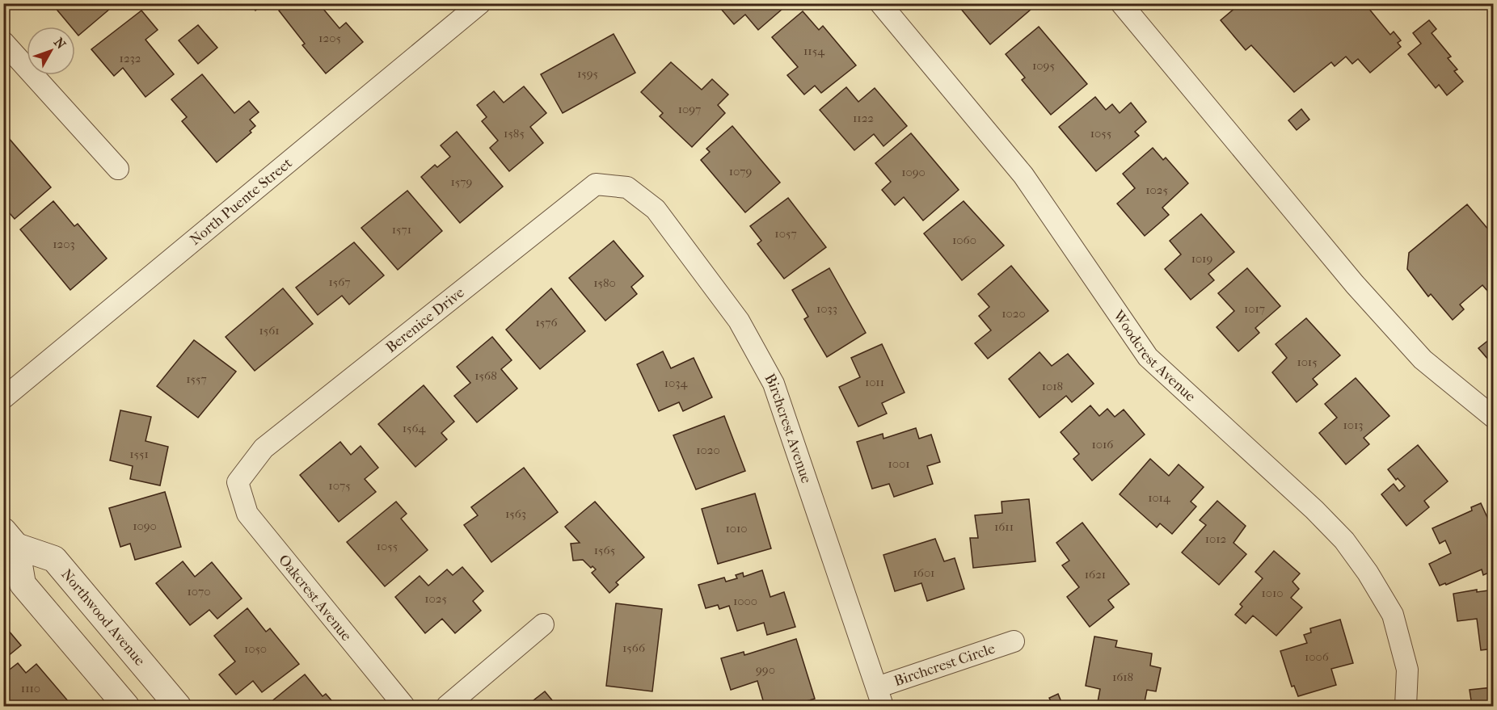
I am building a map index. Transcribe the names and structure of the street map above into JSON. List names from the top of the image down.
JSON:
{
  "streets": {
    "street": [
      "North Puente Street",
      "Berenice Drive",
      "Woodcrest Avenue",
      "Birchcrest Avenue",
      "Oakcrest Avenue",
      "Northwood Avenue",
      "Birchcrest Circle"
    ]
  },
  "crossings": [
    ["Berenice Drive", "Birchcrest Avenue"],
    ["Berenice Drive", "Oakcrest Avenue"],
    ["Birchcrest Avenue", "Birchcrest Circle"]
  ],
  "house_numbers": [
    "1205",
    "1154",
    "1232",
    "1095",
    "1595",
    "1097",
    "1122",
    "1585",
    "1055",
    "1079",
    "1090",
    "1579",
    "1025",
    "1571",
    "1057",
    "1060",
    "1203",
    "1019",
    "1567",
    "1580",
    "1033",
    "1017",
    "1020",
    "1576",
    "1561",
    "1015",
    "1568",
    "1557",
    "1011",
    "1034",
    "1018",
    "1013",
    "1564",
    "1016",
    "1020",
    "1551",
    "1001",
    "1075",
    "1014",
    "1563",
    "1090",
    "1611",
    "1010",
    "1012",
    "1055",
    "1565",
    "1601",
    "1621",
    "1070",
    "1010",
    "1025",
    "1000",
    "1566",
    "1050",
    "1006",
    "990",
    "1618",
    "1110"
  ],
  "north": "top right"
}
